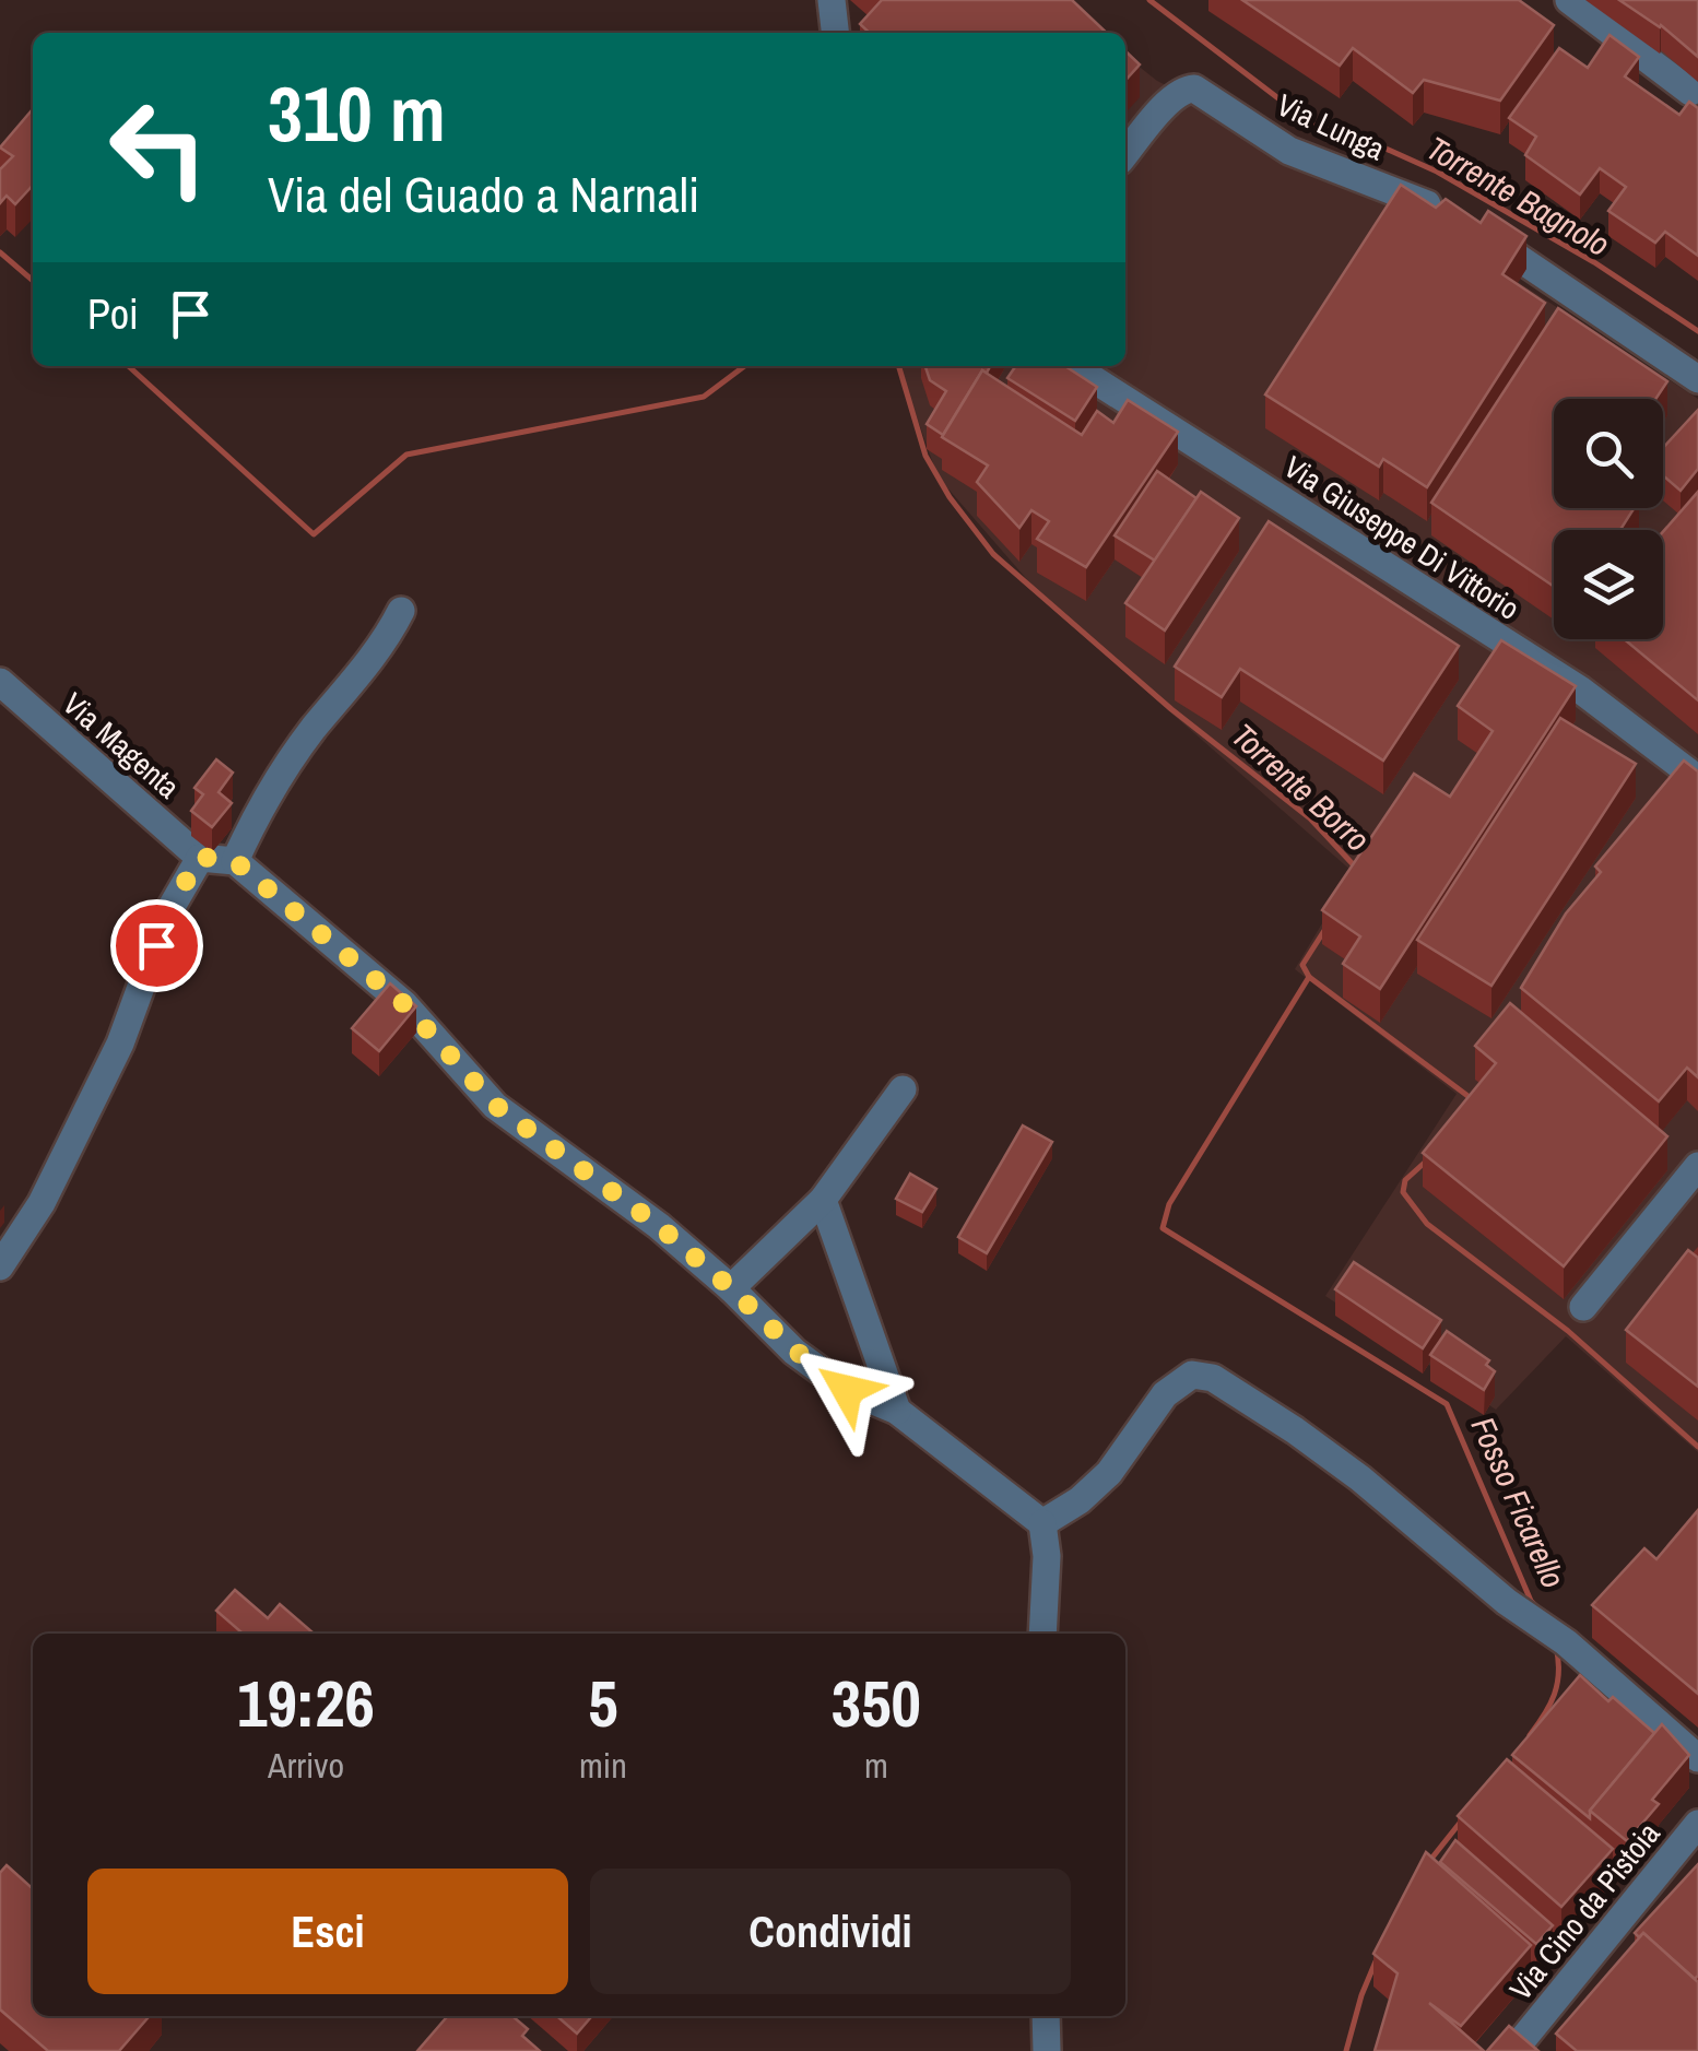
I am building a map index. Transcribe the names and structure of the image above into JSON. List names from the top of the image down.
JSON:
{
  "streets": {
    "street": [
      "Via Lunga",
      "Via Giuseppe Di Vittorio",
      "Via Magenta",
      "Via Cino da Pistoia"
    ]
  },
  "water": ["Torrente Bagnolo", "Torrente Borro", "Fosso Ficarello"],
  "page": {
    "turn": ["310 m", "Via del Guado a Narnali"],
    "then": "Poi",
    "eta": [
      "19:26",
      "Arrivo",
      "5",
      "min",
      "350",
      "m"
    ],
    "buttons": ["Esci", "Condividi"]
  }
}
